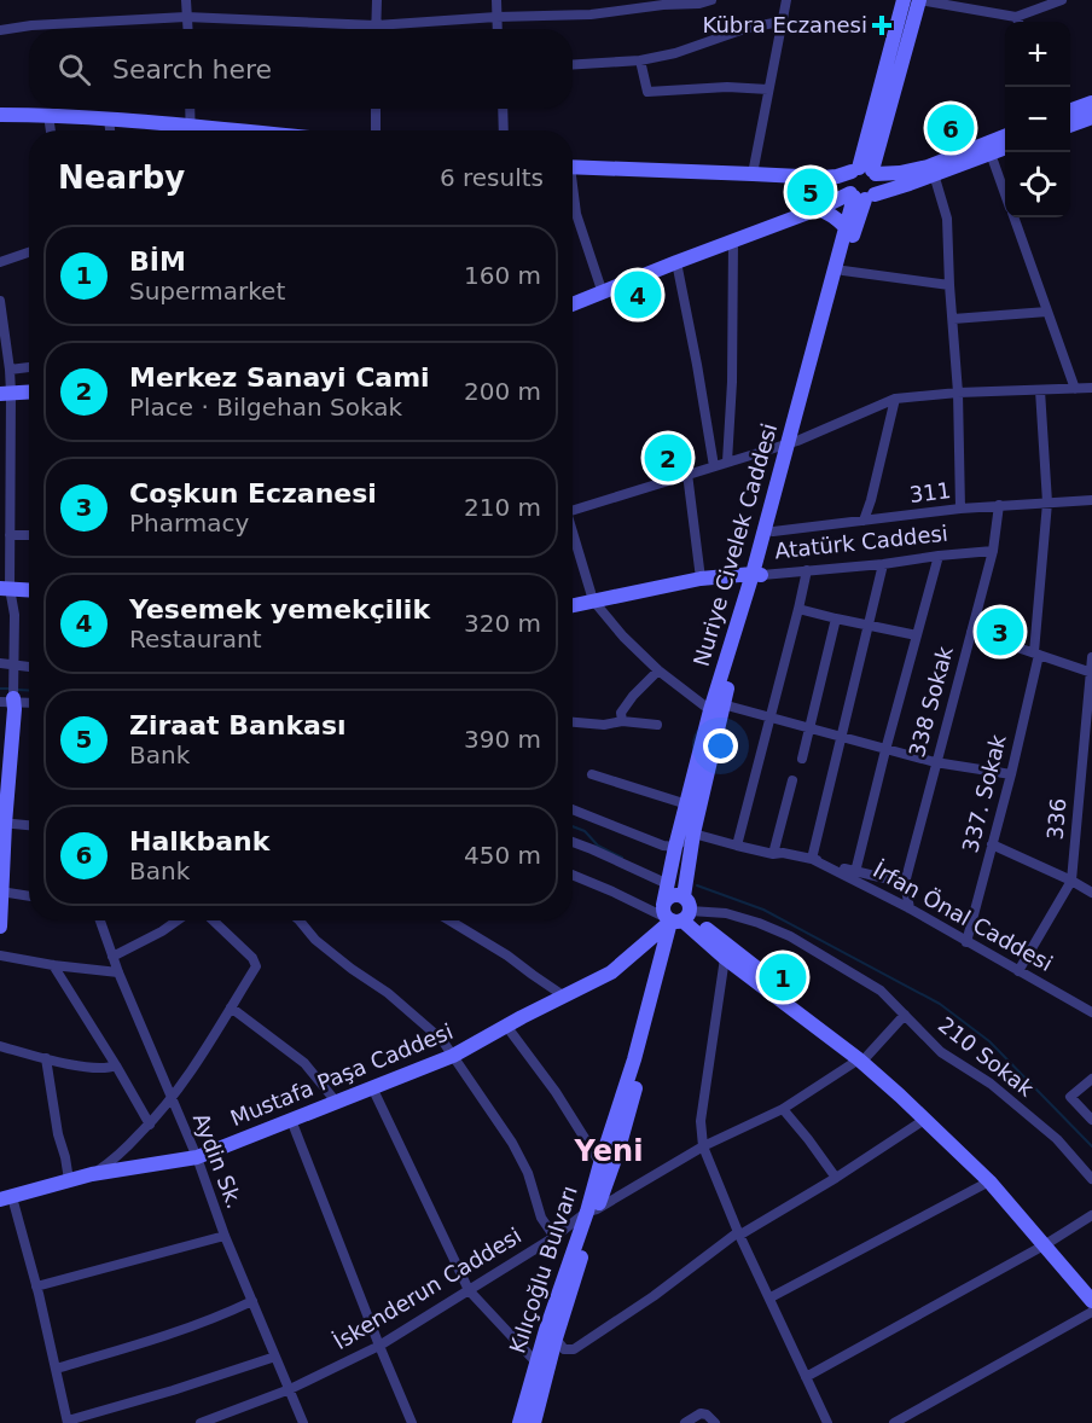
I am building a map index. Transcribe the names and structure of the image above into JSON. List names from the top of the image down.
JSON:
{
  "streets": {
    "street": [
      "311",
      "Atatürk Caddesi",
      "Nuriye Civelek Caddesi",
      "338 Sokak",
      "337. Sokak",
      "336",
      "İrfan Önal Caddesi",
      "210 Sokak",
      "Mustafa Paşa Caddesi",
      "Aydin Sk.",
      "Kılıçoğlu Bulvarı",
      "İskenderun Caddesi"
    ]
  },
  "crossings": [
    ["311", "Nuriye Civelek Caddesi"],
    ["311", "338 Sokak"],
    ["311", "337. Sokak"],
    ["Atatürk Caddesi", "Nuriye Civelek Caddesi"],
    ["Atatürk Caddesi", "338 Sokak"],
    ["Nuriye Civelek Caddesi", "İrfan Önal Caddesi"],
    ["Nuriye Civelek Caddesi", "210 Sokak"],
    ["Nuriye Civelek Caddesi", "Mustafa Paşa Caddesi"],
    ["Nuriye Civelek Caddesi", "Kılıçoğlu Bulvarı"],
    ["338 Sokak", "İrfan Önal Caddesi"],
    ["337. Sokak", "İrfan Önal Caddesi"],
    ["336", "İrfan Önal Caddesi"],
    ["210 Sokak", "Mustafa Paşa Caddesi"],
    ["210 Sokak", "Kılıçoğlu Bulvarı"],
    ["210 Sokak", "İskenderun Caddesi"],
    ["Mustafa Paşa Caddesi", "Aydin Sk."],
    ["Mustafa Paşa Caddesi", "Kılıçoğlu Bulvarı"],
    ["Aydin Sk.", "İskenderun Caddesi"],
    ["Kılıçoğlu Bulvarı", "İskenderun Caddesi"]
  ],
  "districts": ["Yeni"],
  "places": {
    "health": ["Kübra Eczanesi"]
  },
  "page": {
    "map_buttons": ["+", "−"],
    "search": "Search here",
    "pins": [
      "6",
      "5",
      "4",
      "2",
      "3",
      "1"
    ],
    "heading": ["Nearby", "6 results"],
    "list": [
      {
        "mark": "1",
        "name": "BİM",
        "note": "Supermarket",
        "value": "160 m"
      },
      {
        "mark": "2",
        "name": "Merkez Sanayi Cami",
        "note": "Place · Bilgehan Sokak",
        "value": "200 m"
      },
      {
        "mark": "3",
        "name": "Coşkun Eczanesi",
        "note": "Pharmacy",
        "value": "210 m"
      },
      {
        "mark": "4",
        "name": "Yesemek yemekçilik",
        "note": "Restaurant",
        "value": "320 m"
      },
      {
        "mark": "5",
        "name": "Ziraat Bankası",
        "note": "Bank",
        "value": "390 m"
      },
      {
        "mark": "6",
        "name": "Halkbank",
        "note": "Bank",
        "value": "450 m"
      }
    ]
  }
}
